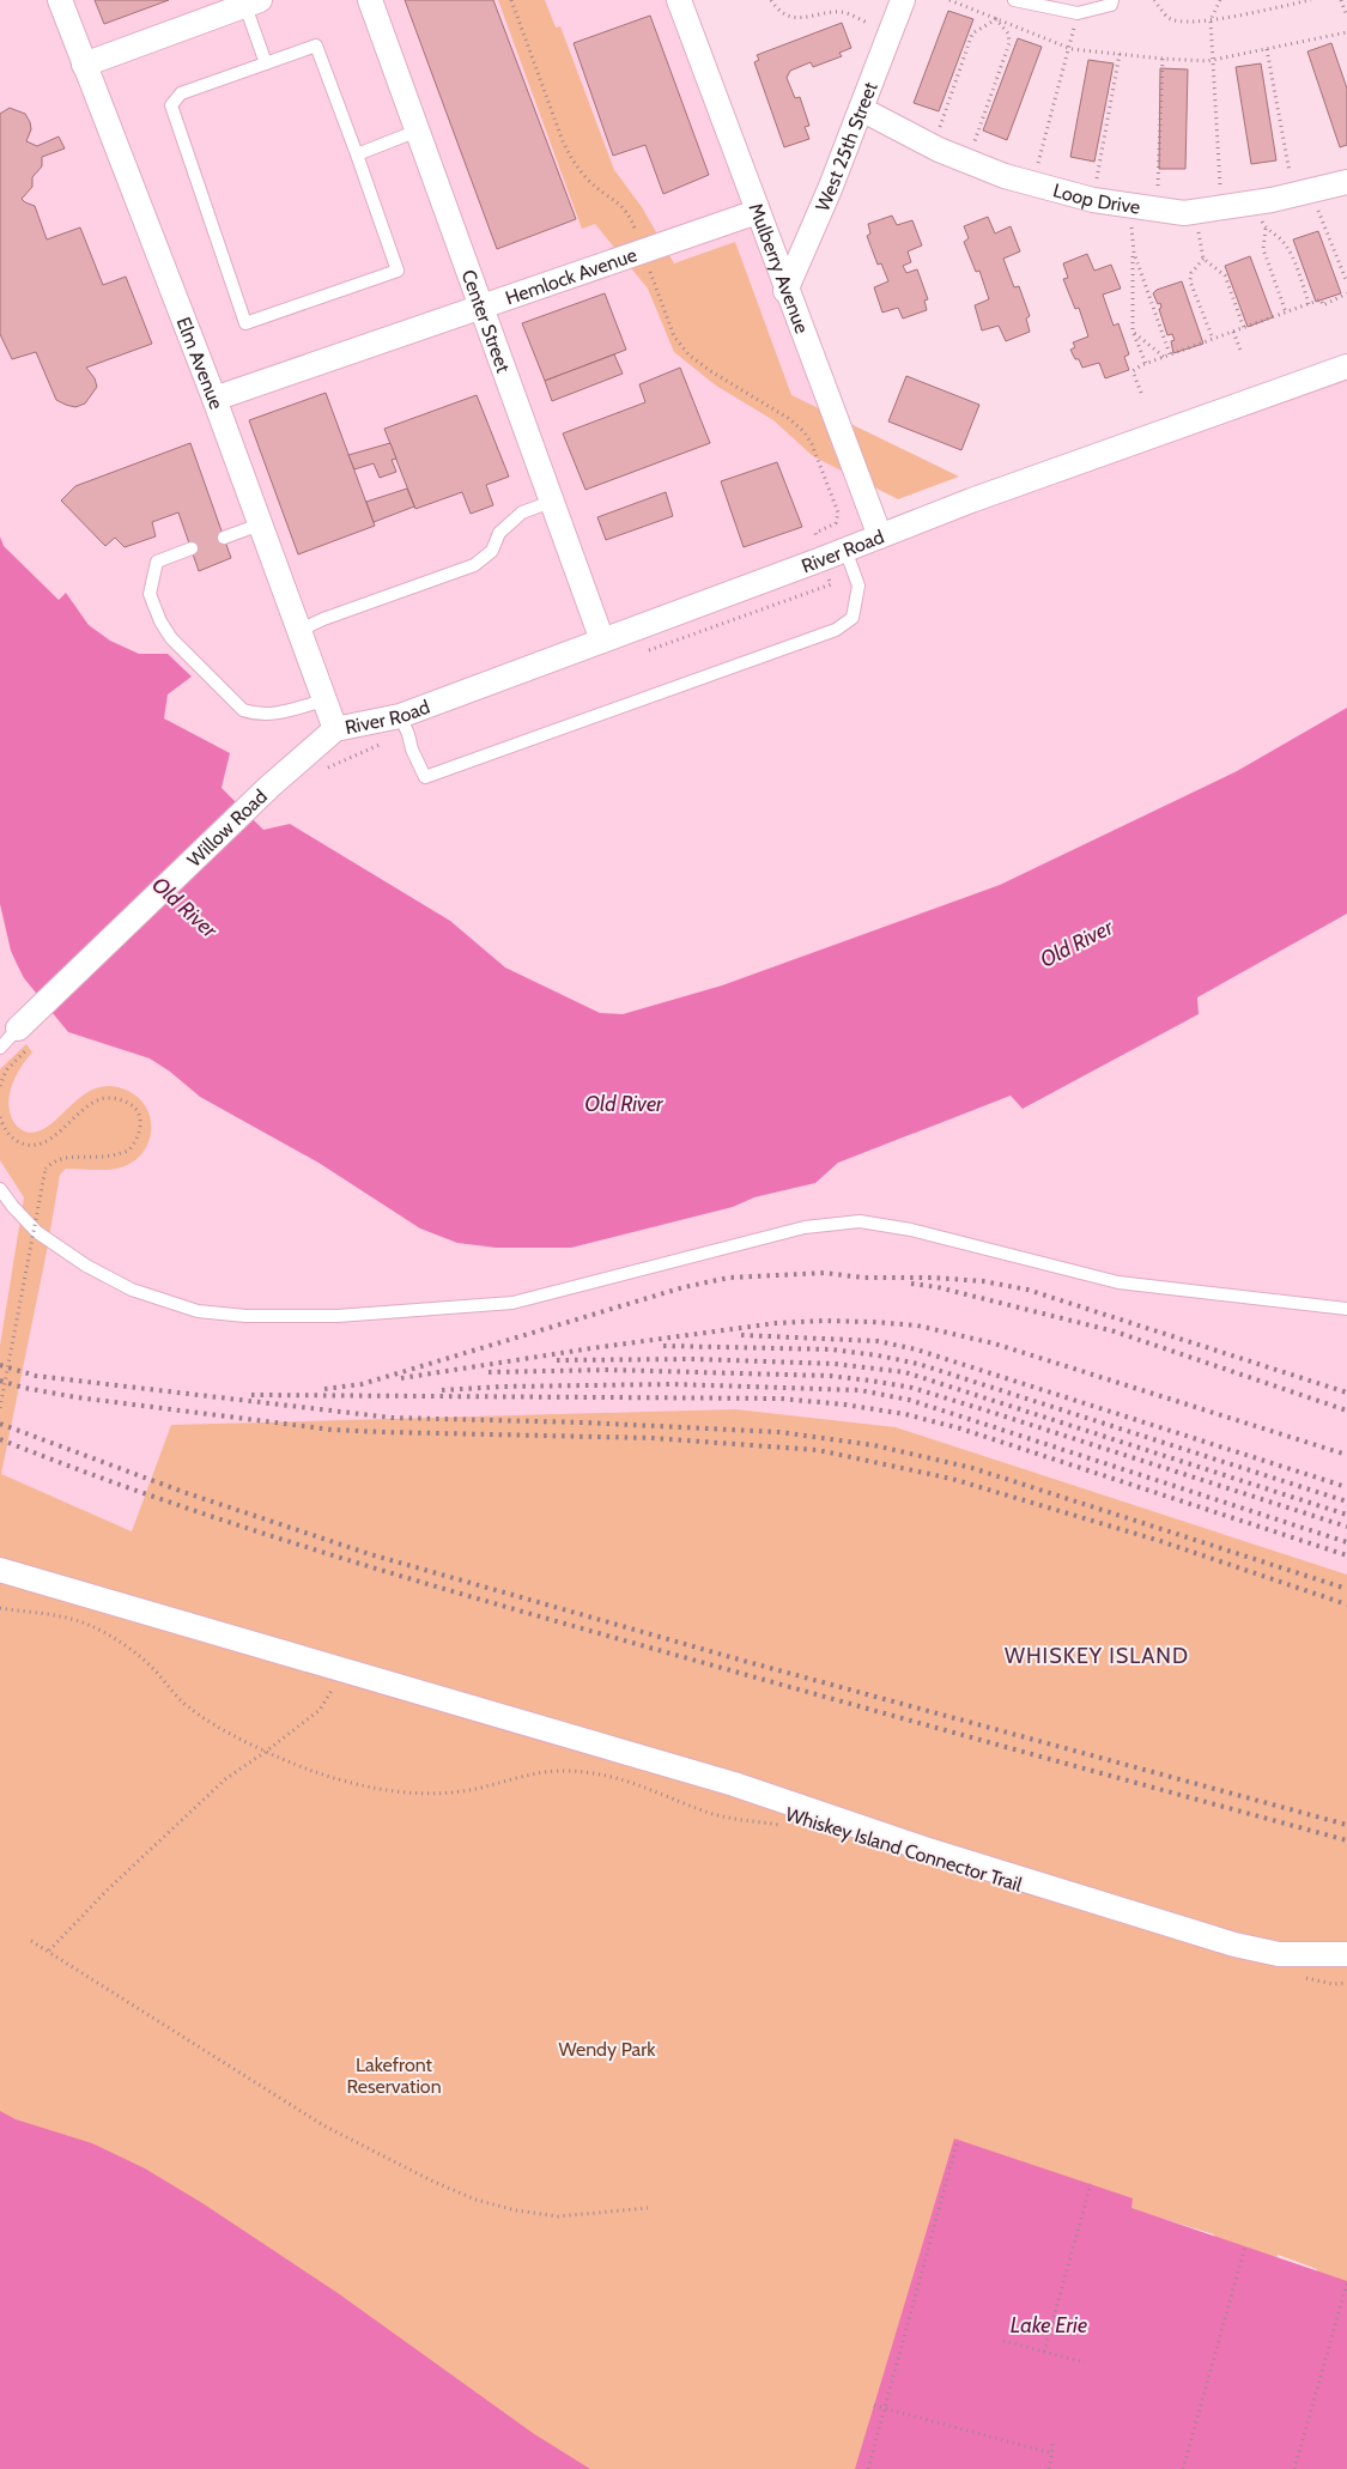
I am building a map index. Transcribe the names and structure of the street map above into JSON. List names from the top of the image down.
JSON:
{
  "streets": {
    "street": [
      "West 25th Street",
      "Loop Drive",
      "Mulberry Avenue",
      "Hemlock Avenue",
      "Center Street",
      "Elm Avenue",
      "River Road",
      "Willow Road"
    ],
    "path": ["Whiskey Island Connector Trail"]
  },
  "crossings": [
    ["West 25th Street", "Loop Drive"],
    ["West 25th Street", "Mulberry Avenue"],
    ["Mulberry Avenue", "Hemlock Avenue"],
    ["Mulberry Avenue", "River Road"],
    ["Hemlock Avenue", "Center Street"],
    ["Hemlock Avenue", "Elm Avenue"],
    ["Center Street", "River Road"],
    ["Elm Avenue", "River Road"],
    ["Elm Avenue", "Willow Road"],
    ["River Road", "Willow Road"]
  ],
  "districts": ["WHISKEY ISLAND"],
  "water": ["Old River", "Lake Erie"],
  "parks": ["Wendy Park", "Lakefront Reservation"]
}
